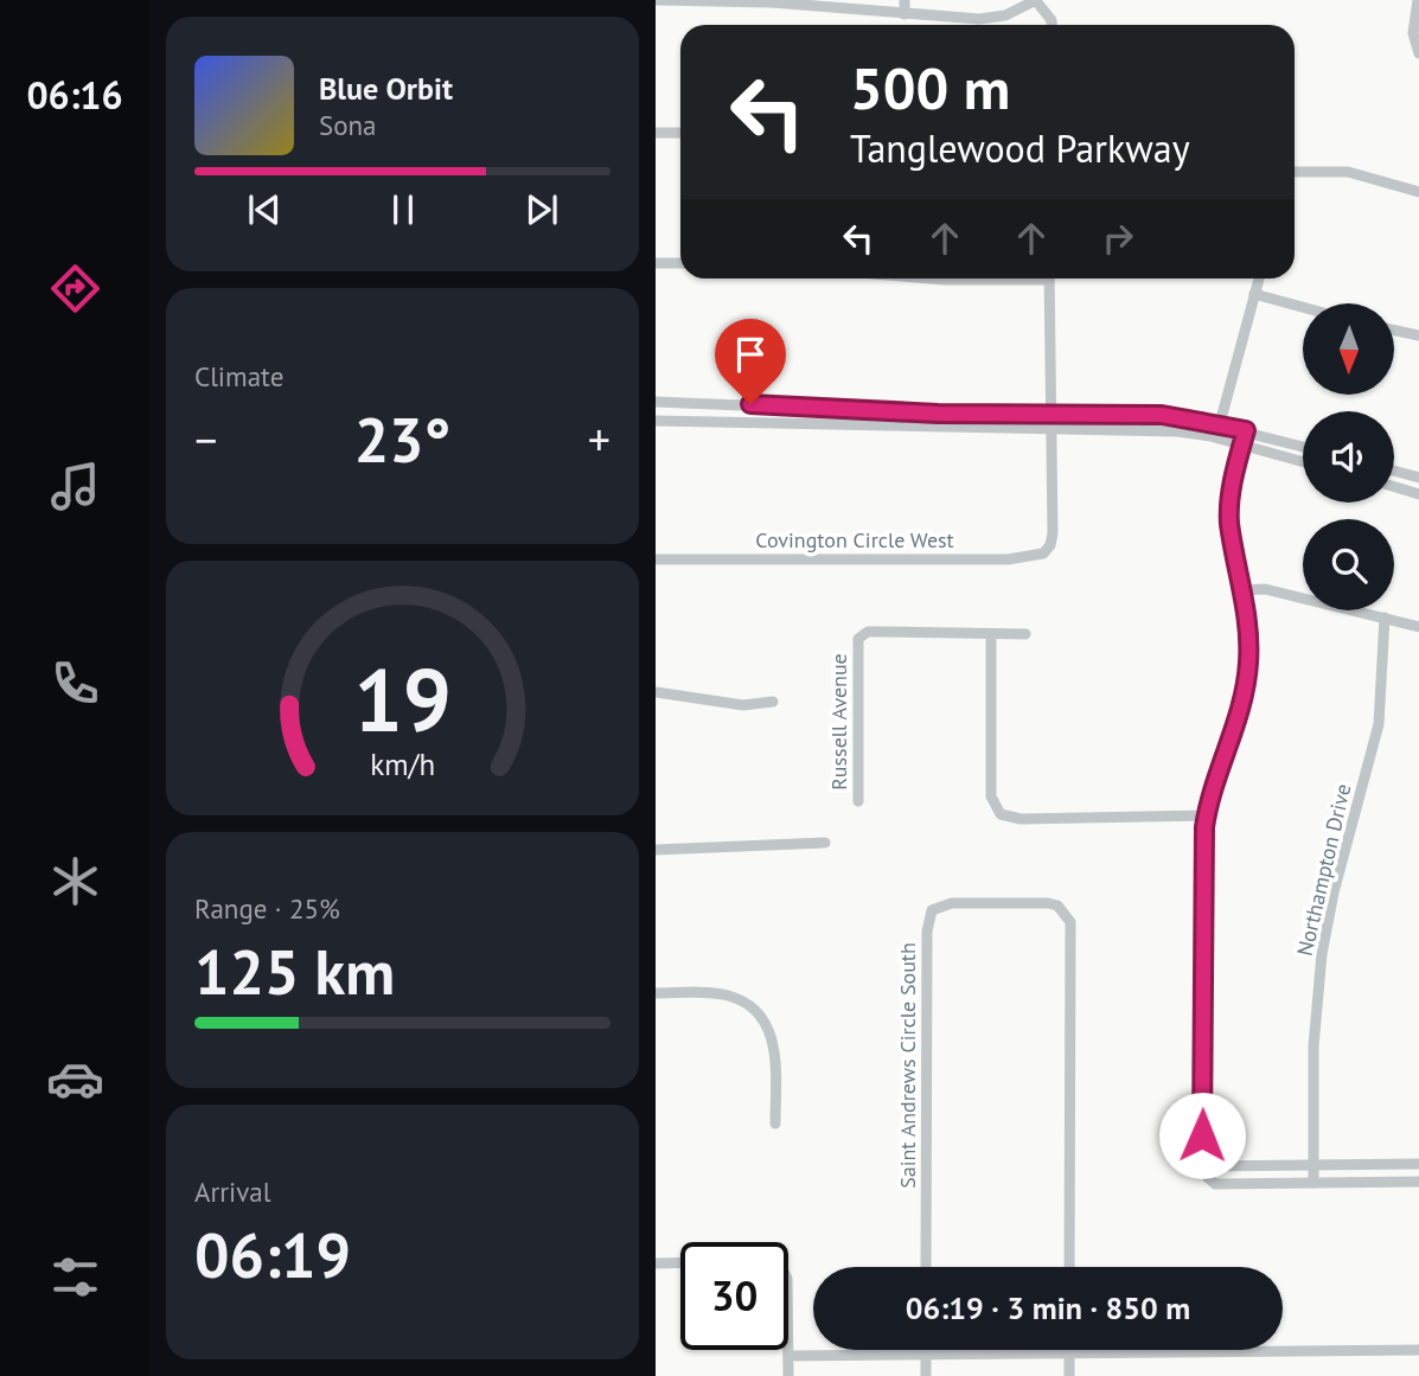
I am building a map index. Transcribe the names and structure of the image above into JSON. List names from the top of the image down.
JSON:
{
  "streets": {
    "street": [
      "Covington Circle West",
      "Russell Avenue",
      "Northampton Drive",
      "Saint Andrews Circle South"
    ]
  },
  "north": "bottom",
  "page": {
    "tabs": "06:16",
    "turn": ["500 m", "Tanglewood Parkway"],
    "song": ["Blue Orbit", "Sona"],
    "tile": [
      "Climate",
      ["Range · 25%", "125 km"],
      ["Arrival", "06:19"]
    ],
    "heat": ["−", "23°", "+"],
    "limit": "30",
    "trip": "06:19 · 3 min · 850 m",
    "gauge": ["19", "km/h"]
  }
}
